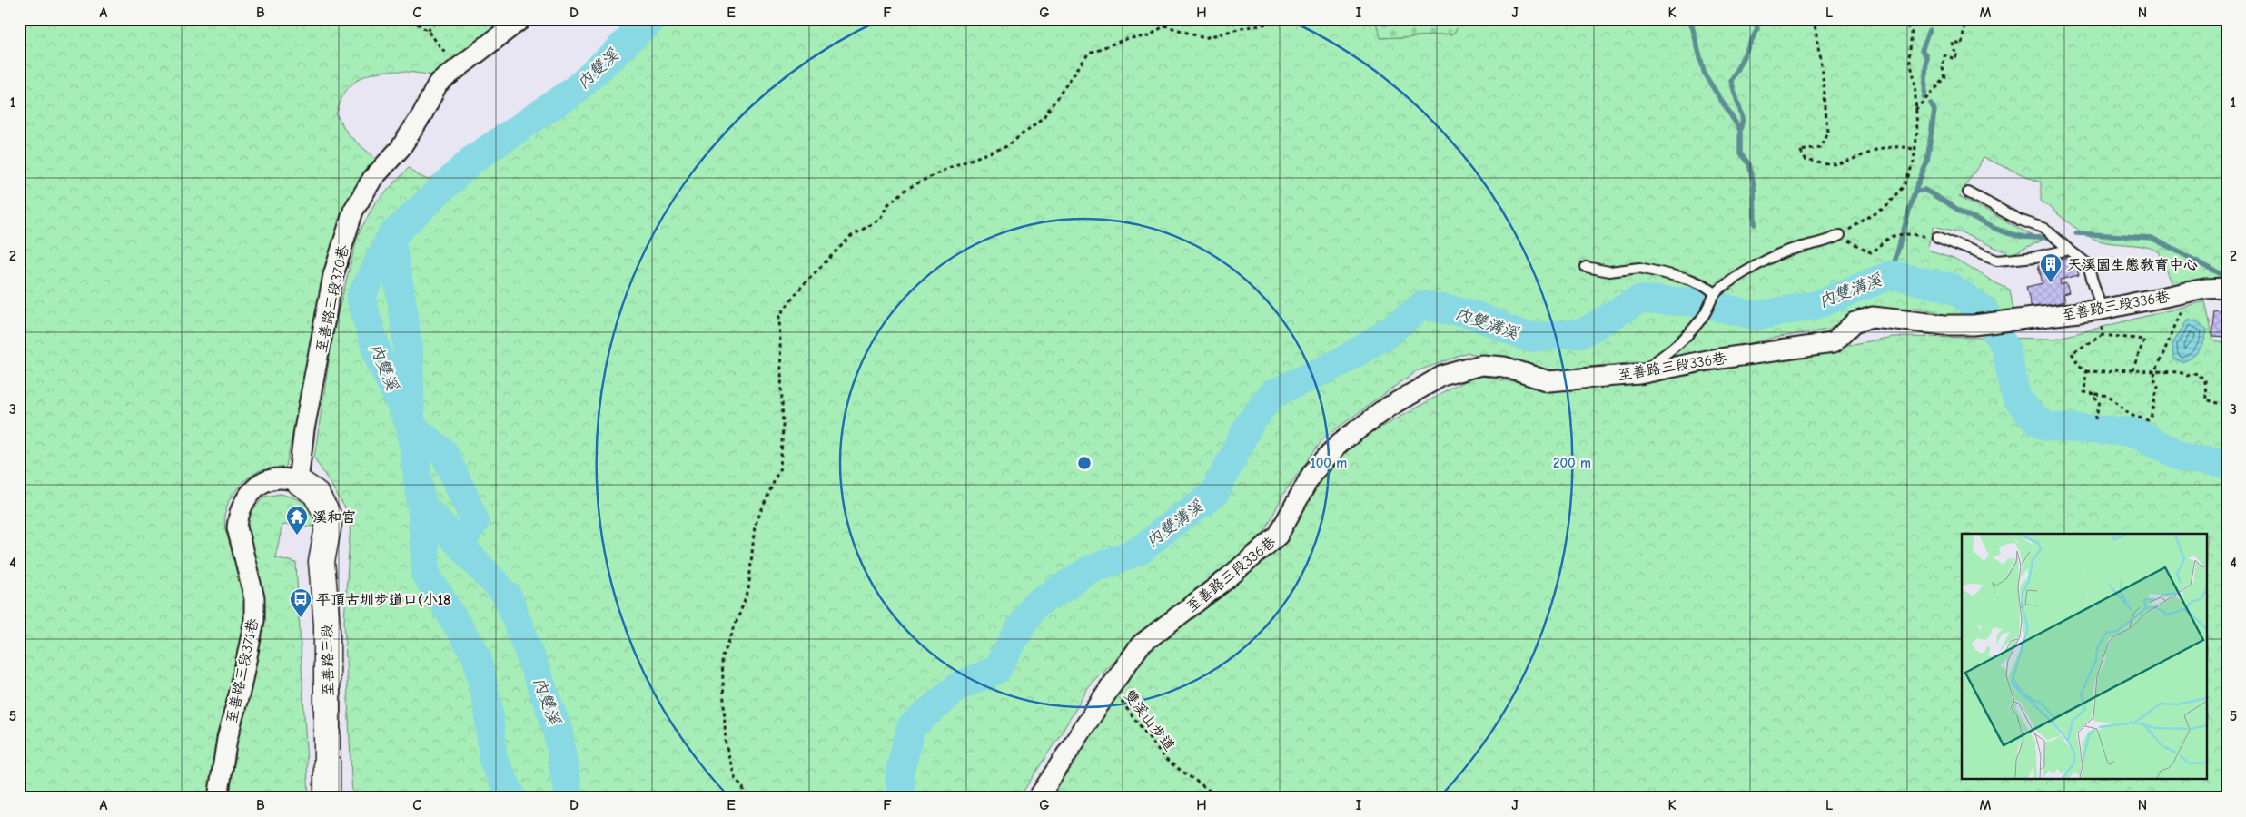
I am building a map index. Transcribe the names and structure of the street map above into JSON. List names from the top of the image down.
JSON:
{
  "streets": {
    "street": [
      "至善路三段370巷",
      "至善路三段336巷",
      "至善路三段",
      "至善路三段371巷"
    ],
    "path": ["雙溪山步道"]
  },
  "crossings": [
    ["至善路三段370巷", "至善路三段"],
    ["至善路三段370巷", "至善路三段371巷"],
    ["至善路三段336巷", "雙溪山步道"],
    ["至善路三段", "至善路三段371巷"]
  ],
  "water": ["內雙溪", "內雙溝溪"],
  "places": {
    "building": ["天溪園生態教育中心"],
    "temple": ["溪和宮"],
    "bus stop": ["平頂古圳步道口(小18"]
  },
  "grid": {
    "columns": [
      "A",
      "B",
      "C",
      "D",
      "E",
      "F",
      "G",
      "H",
      "I",
      "J",
      "K",
      "L",
      "M",
      "N"
    ],
    "rows": [
      "1",
      "2",
      "3",
      "4",
      "5"
    ]
  },
  "rings": ["100 m", "200 m"]
}
